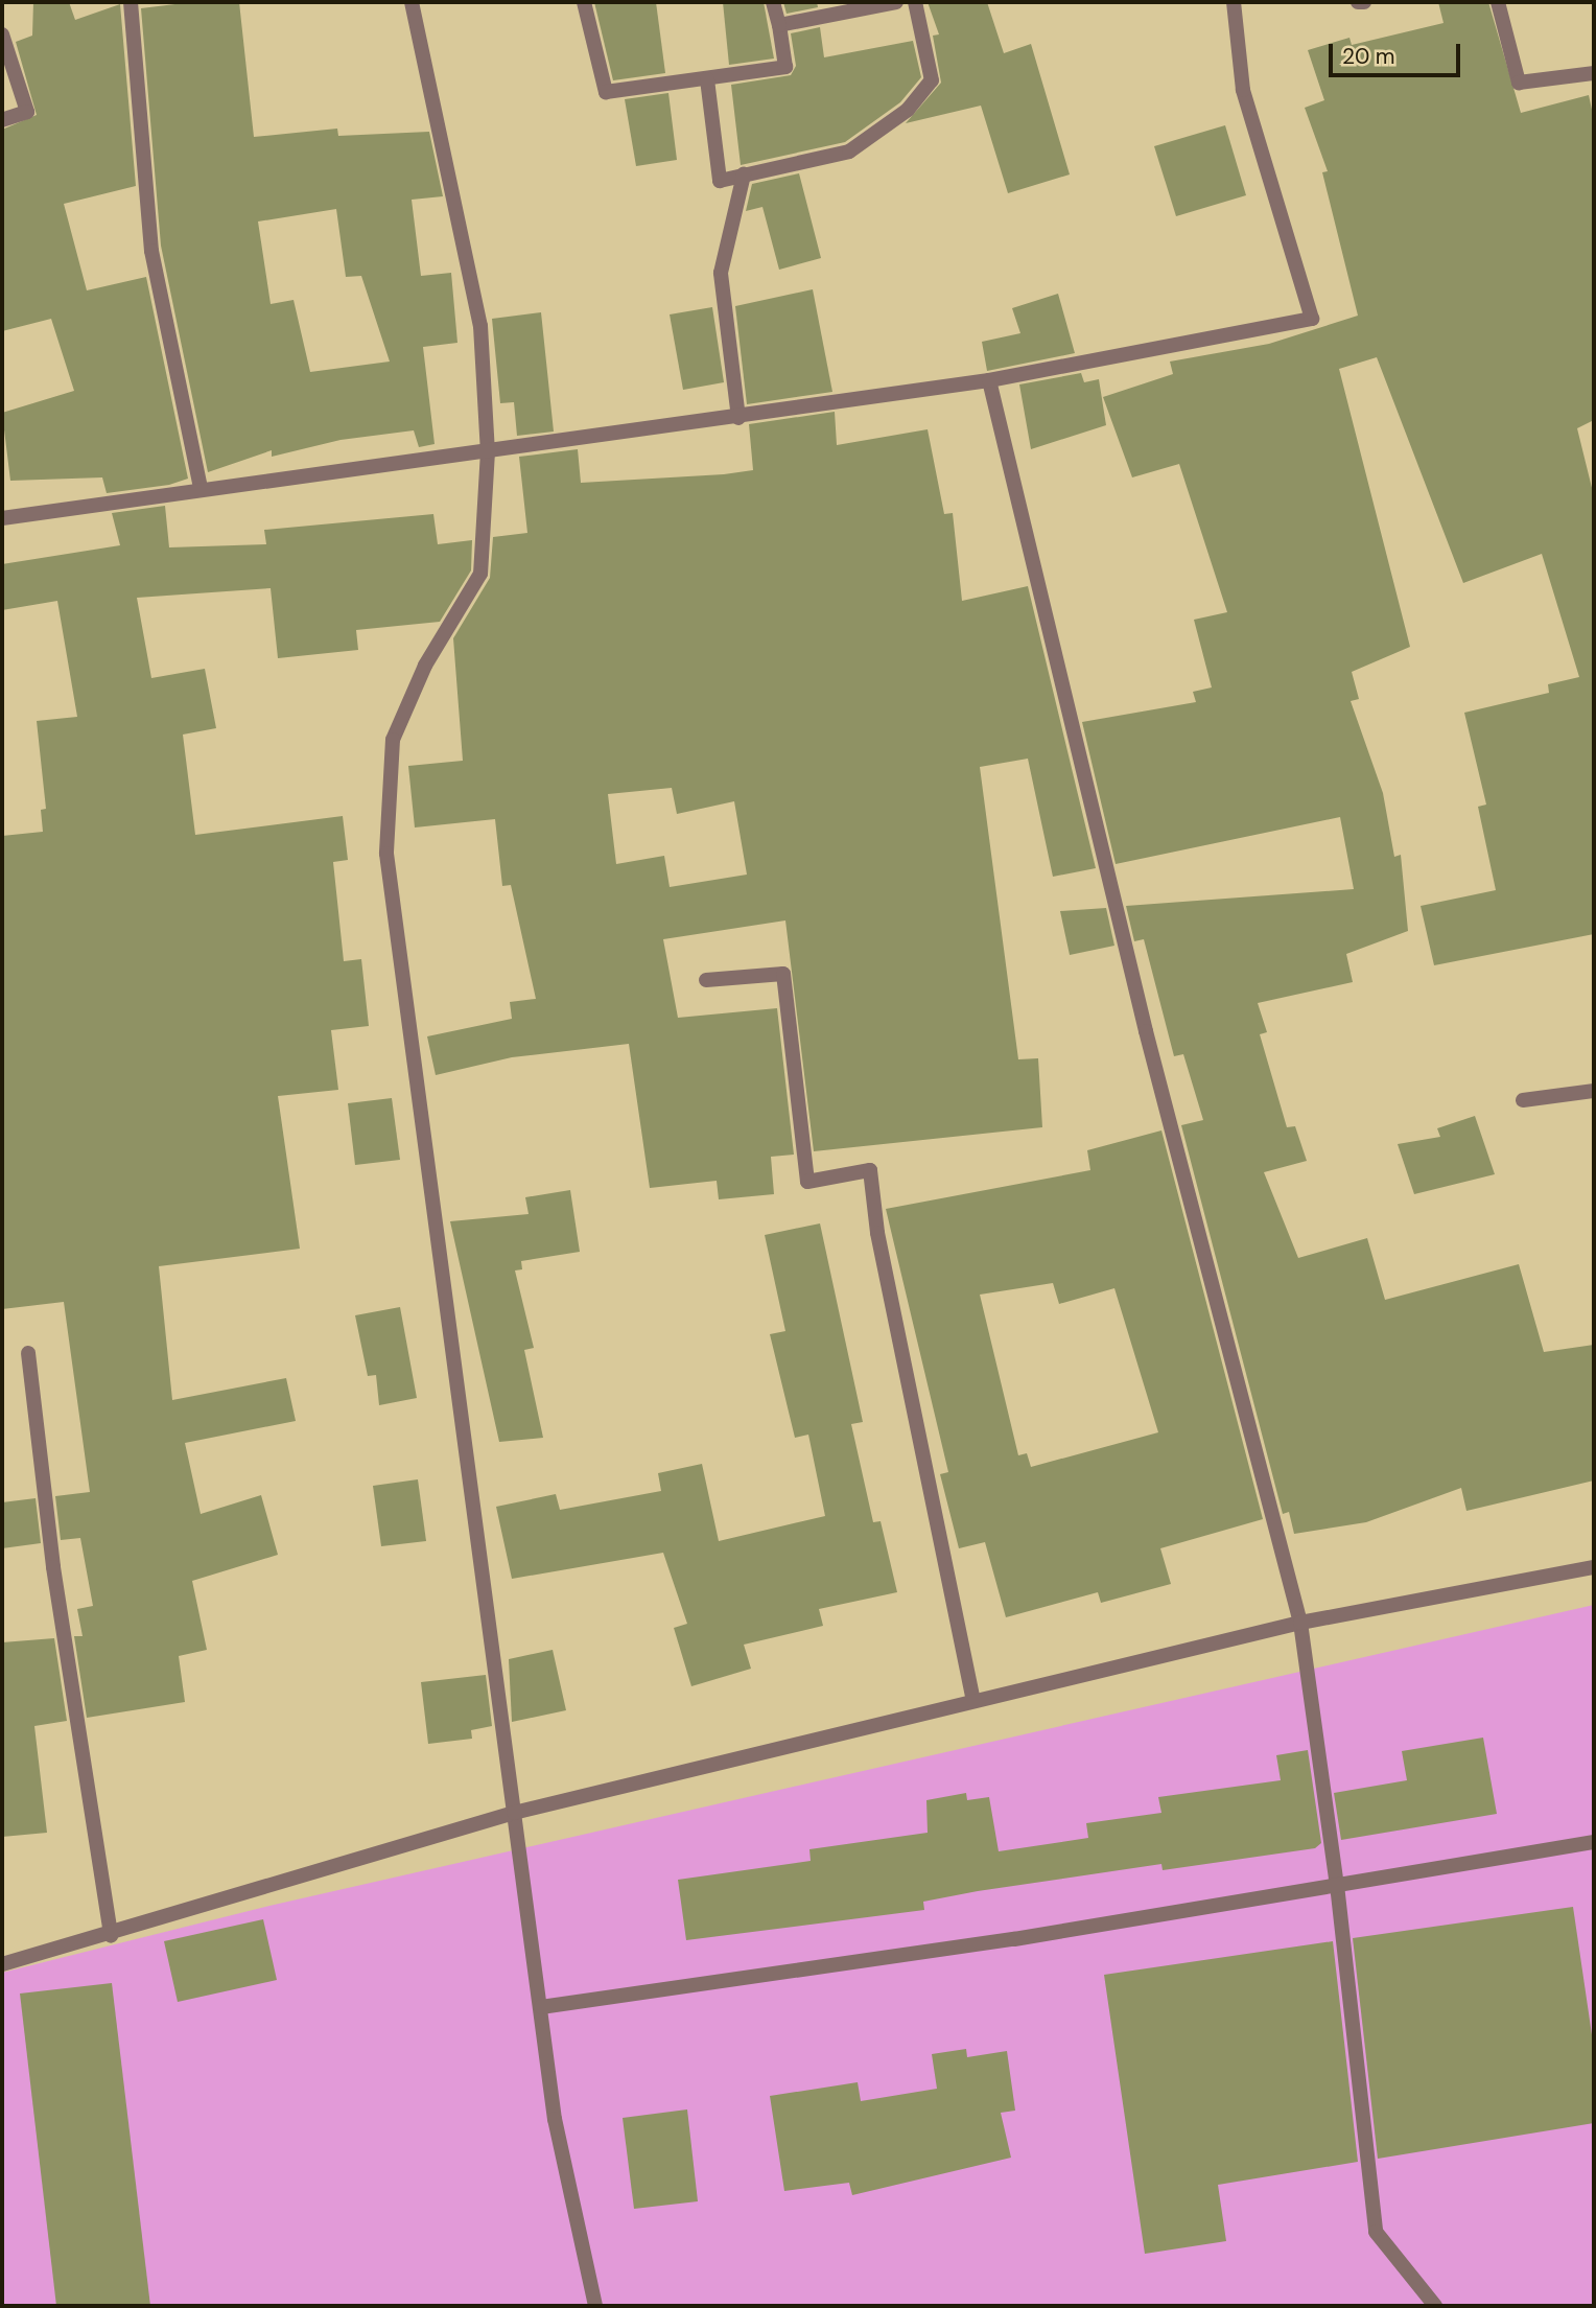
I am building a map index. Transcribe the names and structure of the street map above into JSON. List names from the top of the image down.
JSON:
{
  "scale_bar": "20 m"
}
